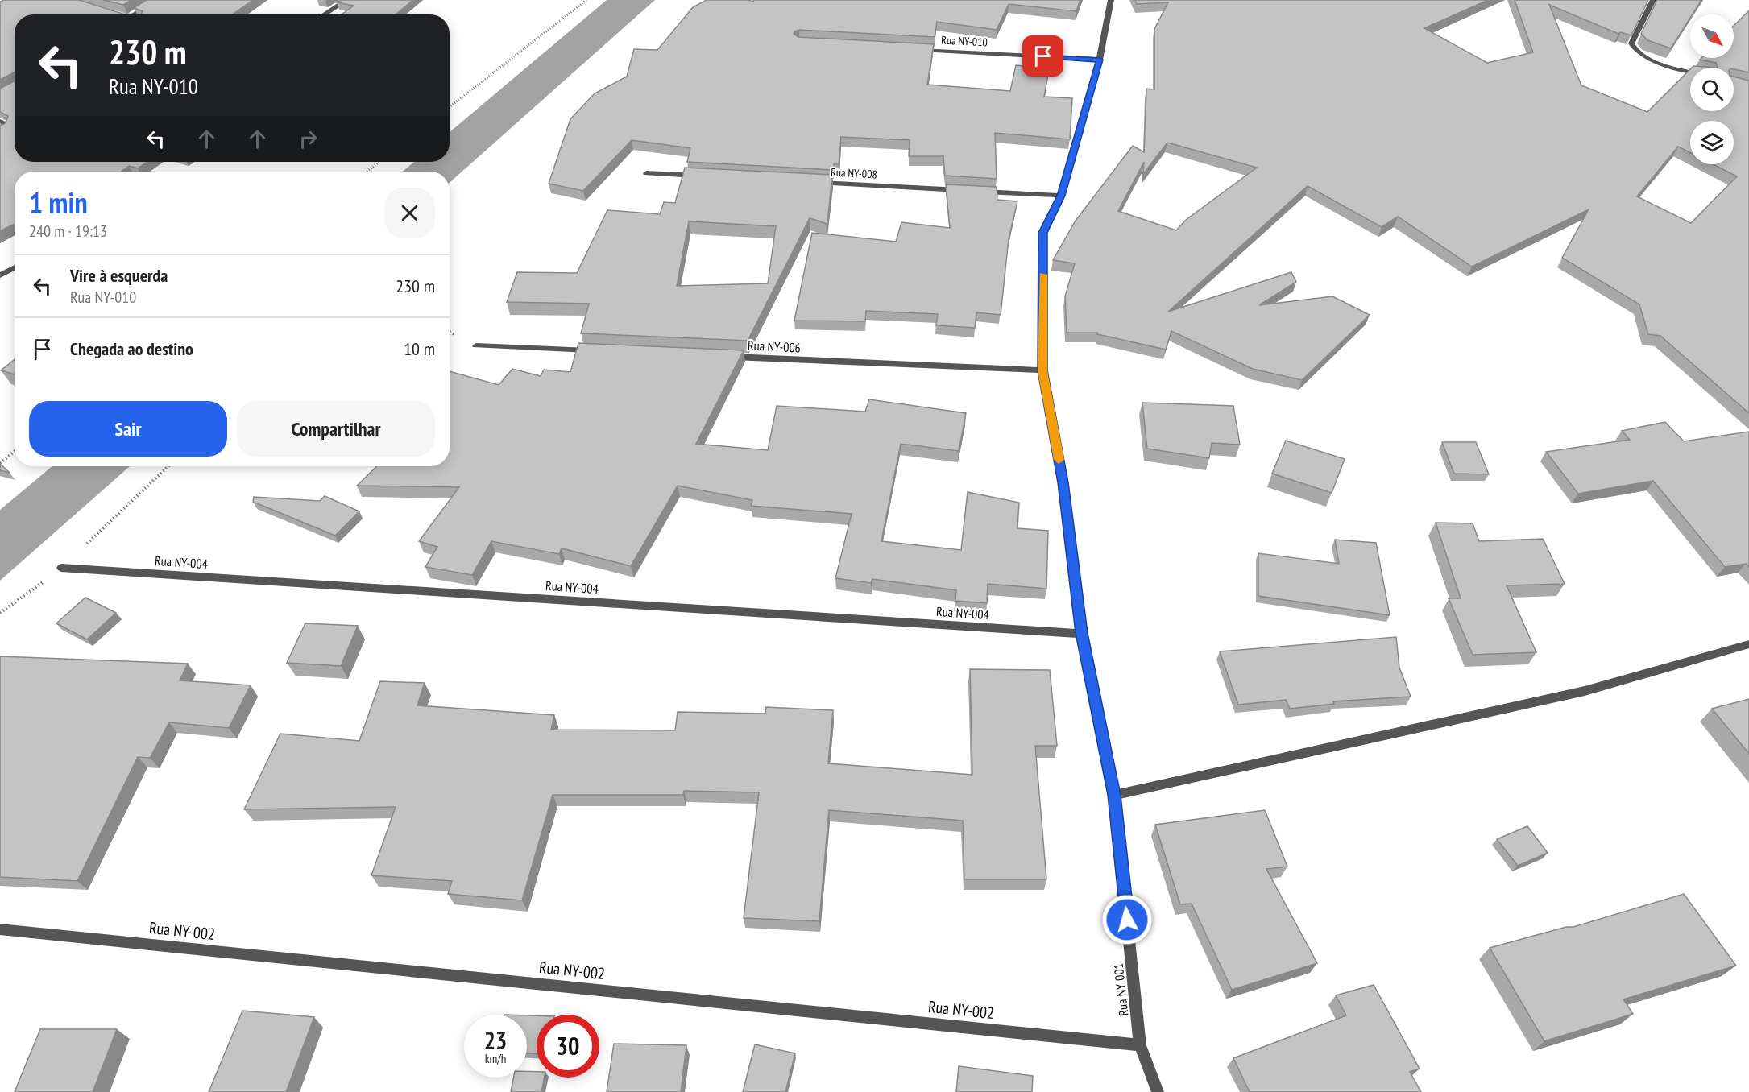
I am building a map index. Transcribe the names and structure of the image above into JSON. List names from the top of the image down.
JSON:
{
  "streets": {
    "street": [
      "Rua NY-010",
      "Rua NY-008",
      "Rua NY-006",
      "Rua NY-004",
      "Rua NY-002",
      "Rua NY-001"
    ]
  },
  "crossings": [
    ["Rua NY-010", "Rua NY-001"],
    ["Rua NY-006", "Rua NY-001"],
    ["Rua NY-004", "Rua NY-001"],
    ["Rua NY-002", "Rua NY-001"]
  ],
  "north": "bottom right",
  "page": {
    "turn": ["230 m", "Rua NY-010"],
    "heading": ["1 min", "240 m · 19:13"],
    "list": [
      {
        "name": "Vire à esquerda",
        "note": "Rua NY-010",
        "value": "230 m"
      },
      {
        "name": "Chegada ao destino",
        "value": "10 m"
      }
    ],
    "buttons": ["Sair", "Compartilhar"],
    "speed": "23 km/h",
    "limit": "30"
  }
}
